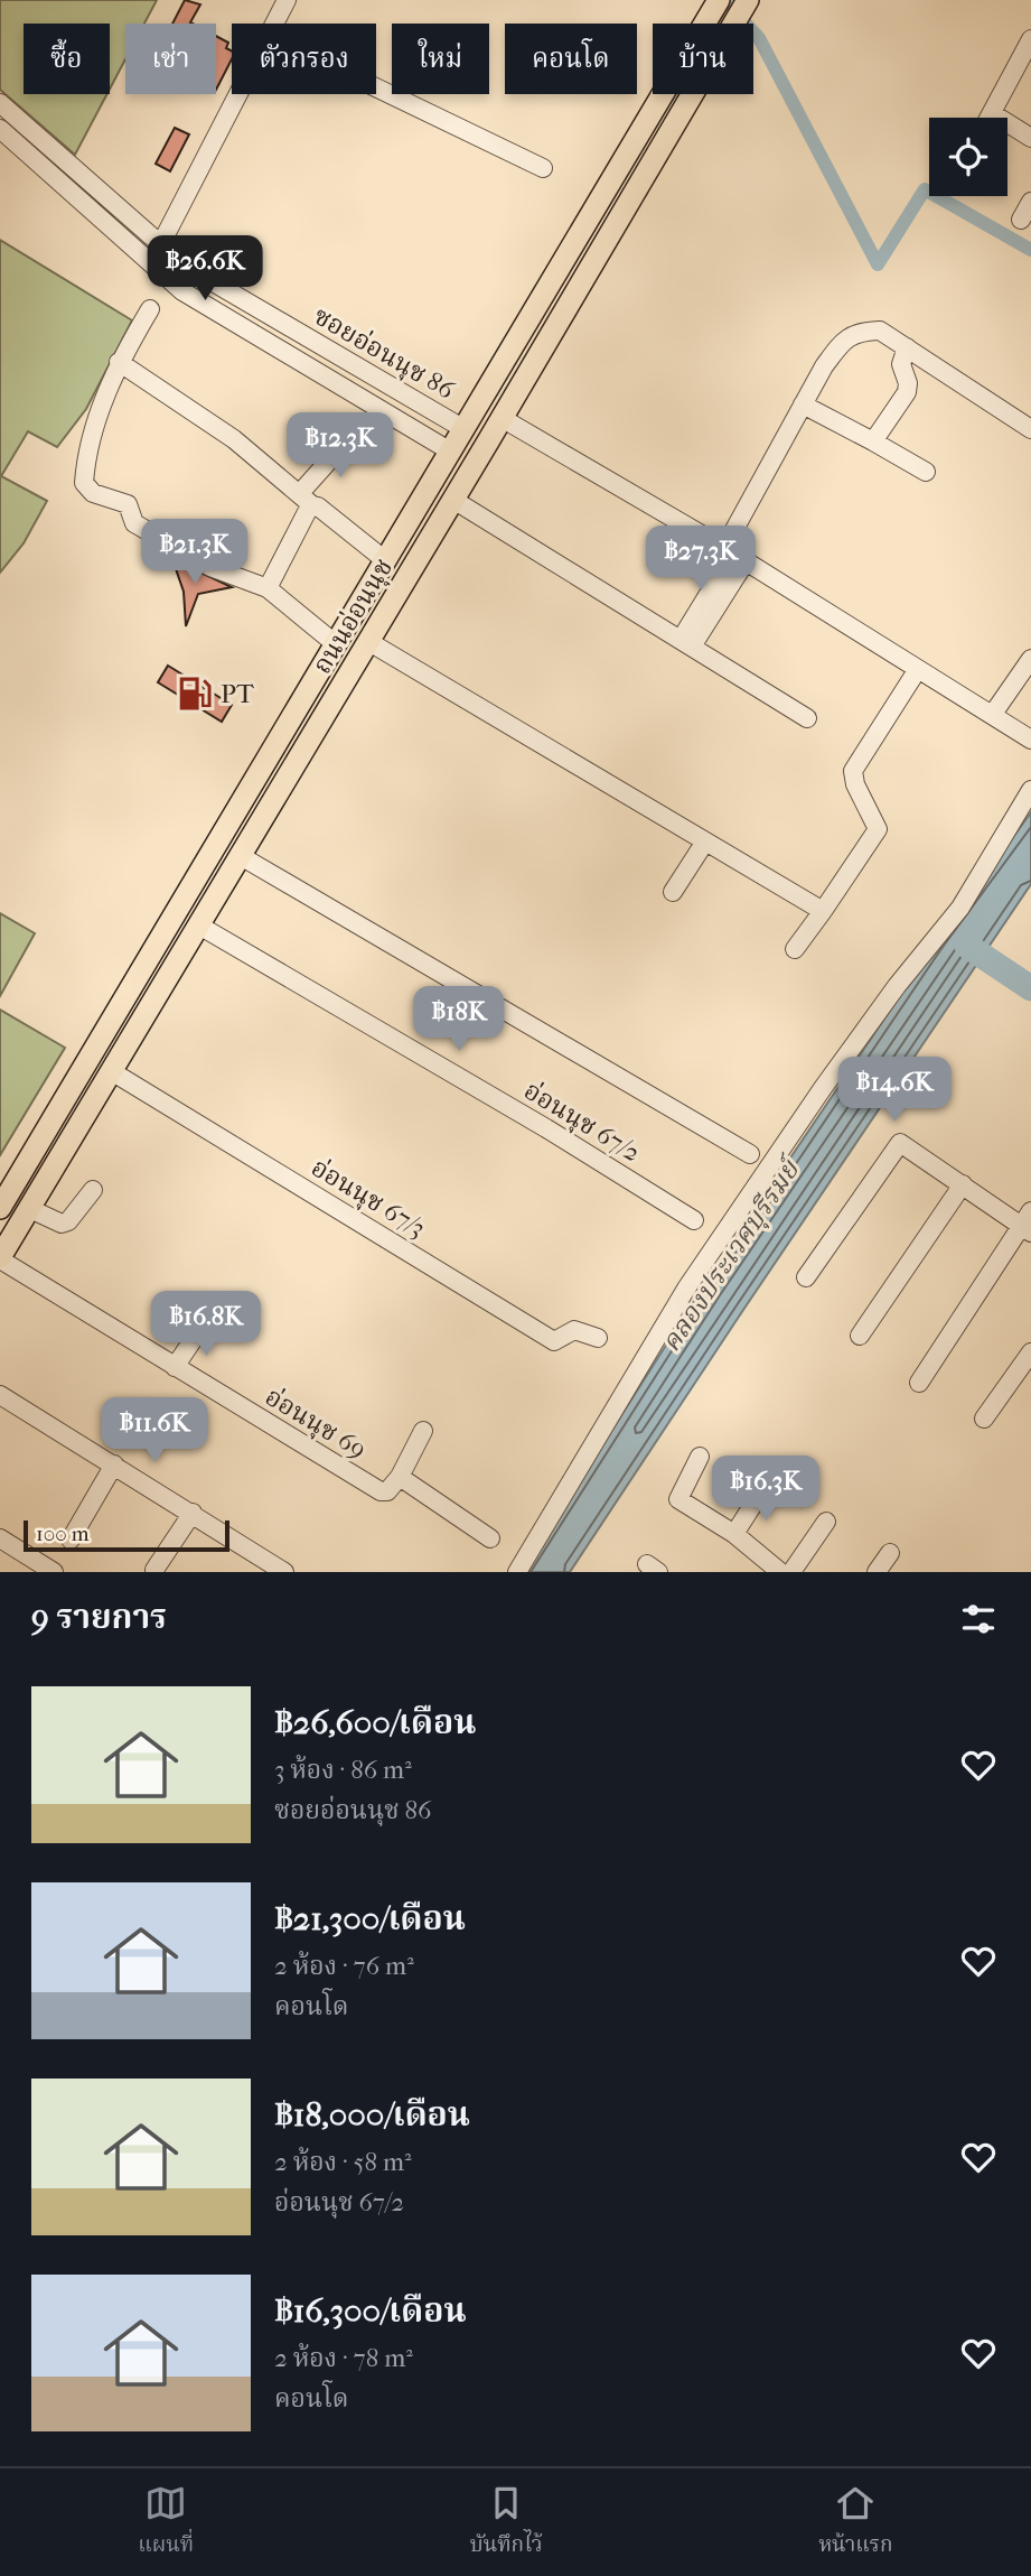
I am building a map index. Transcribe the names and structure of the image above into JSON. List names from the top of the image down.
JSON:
{
  "streets": {
    "main road": ["ถนนอ่อนนุช"],
    "street": [
      "ซอยอ่อนนุช 86",
      "อ่อนนุช 67/2",
      "อ่อนนุช 67/3",
      "อ่อนนุช 69"
    ]
  },
  "crossings": [
    ["ซอยอ่อนนุช 86", "ถนนอ่อนนุช"],
    ["ถนนอ่อนนุช", "อ่อนนุช 67/2"],
    ["ถนนอ่อนนุช", "อ่อนนุช 67/3"],
    ["ถนนอ่อนนุช", "อ่อนนุช 69"]
  ],
  "water": ["คลองประเวศบุรีรมย์"],
  "places": {
    "fuel station": ["PT"]
  },
  "scale_bar": "100 m",
  "page": {
    "chip": [
      "ซื้อ",
      "เช่า",
      "ตัวกรอง",
      "ใหม่",
      "คอนโด",
      "บ้าน"
    ],
    "price": [
      "฿26.6K",
      "฿12.3K",
      "฿21.3K",
      "฿27.3K",
      "฿18K",
      "฿14.6K",
      "฿16.8K",
      "฿11.6K",
      "฿16.3K"
    ],
    "scale": "100 m",
    "heading": "9 รายการ",
    "list": [
      {
        "name": "฿26,600/เดือน",
        "note": "3 ห้อง · 86 m² · ซอยอ่อนนุช 86"
      },
      {
        "name": "฿21,300/เดือน",
        "note": "2 ห้อง · 76 m² · คอนโด"
      },
      {
        "name": "฿18,000/เดือน",
        "note": "2 ห้อง · 58 m² · อ่อนนุช 67/2"
      },
      {
        "name": "฿16,300/เดือน",
        "note": "2 ห้อง · 78 m² · คอนโด"
      }
    ],
    "tabs": ["แผนที่", "บันทึกไว้", "หน้าแรก"]
  }
}
